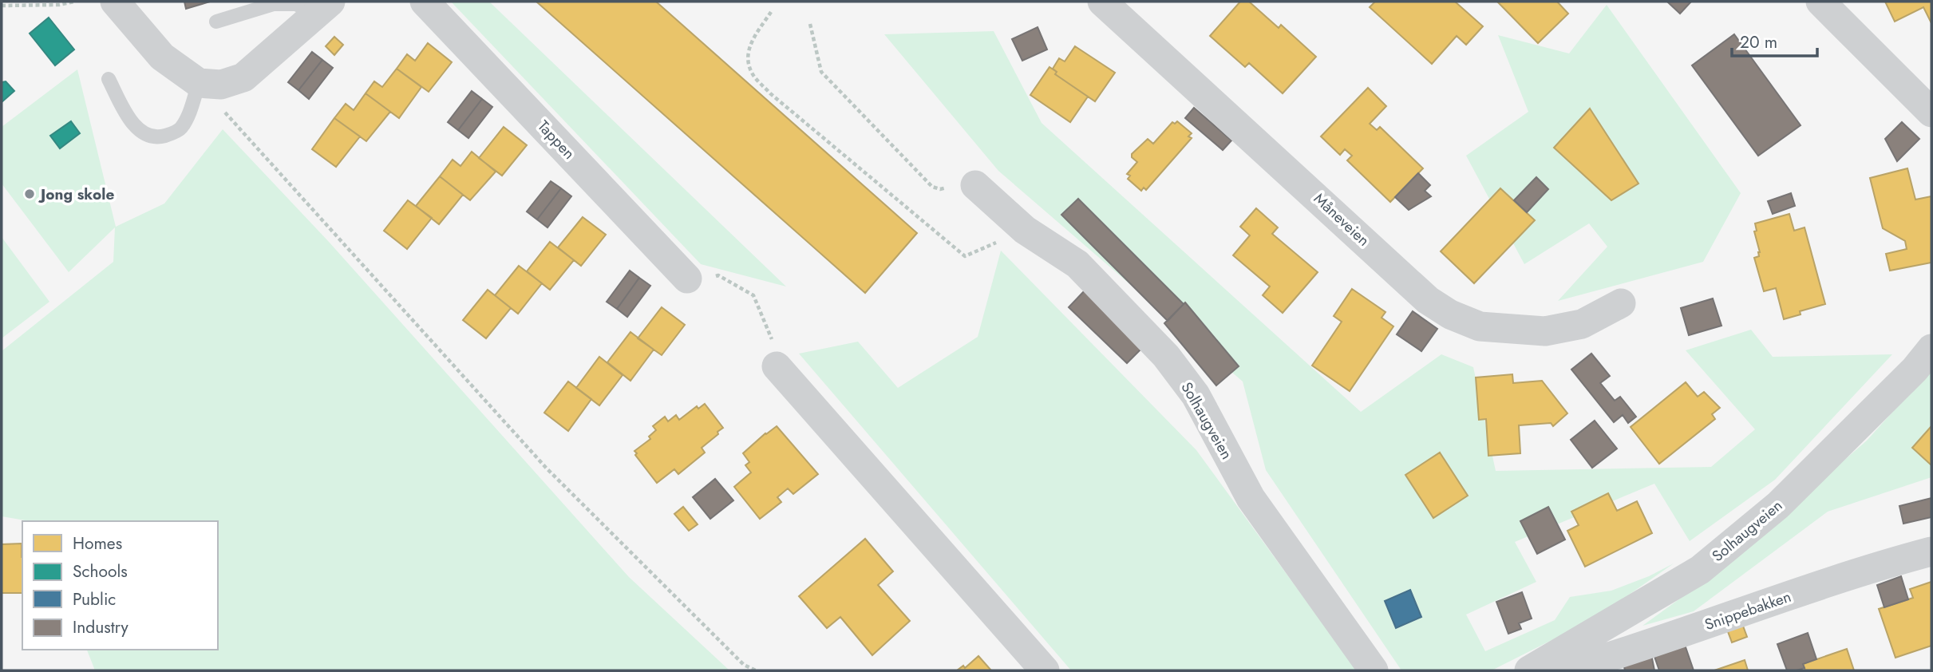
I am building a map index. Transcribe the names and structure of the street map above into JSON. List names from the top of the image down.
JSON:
{
  "streets": {
    "street": [
      "Tappen",
      "Måneveien",
      "Solhaugveien",
      "Snippebakken"
    ]
  },
  "places": ["Jong skole"],
  "legend": [
    "Homes",
    "Schools",
    "Public",
    "Industry"
  ],
  "scale_bar": "20 m"
}
